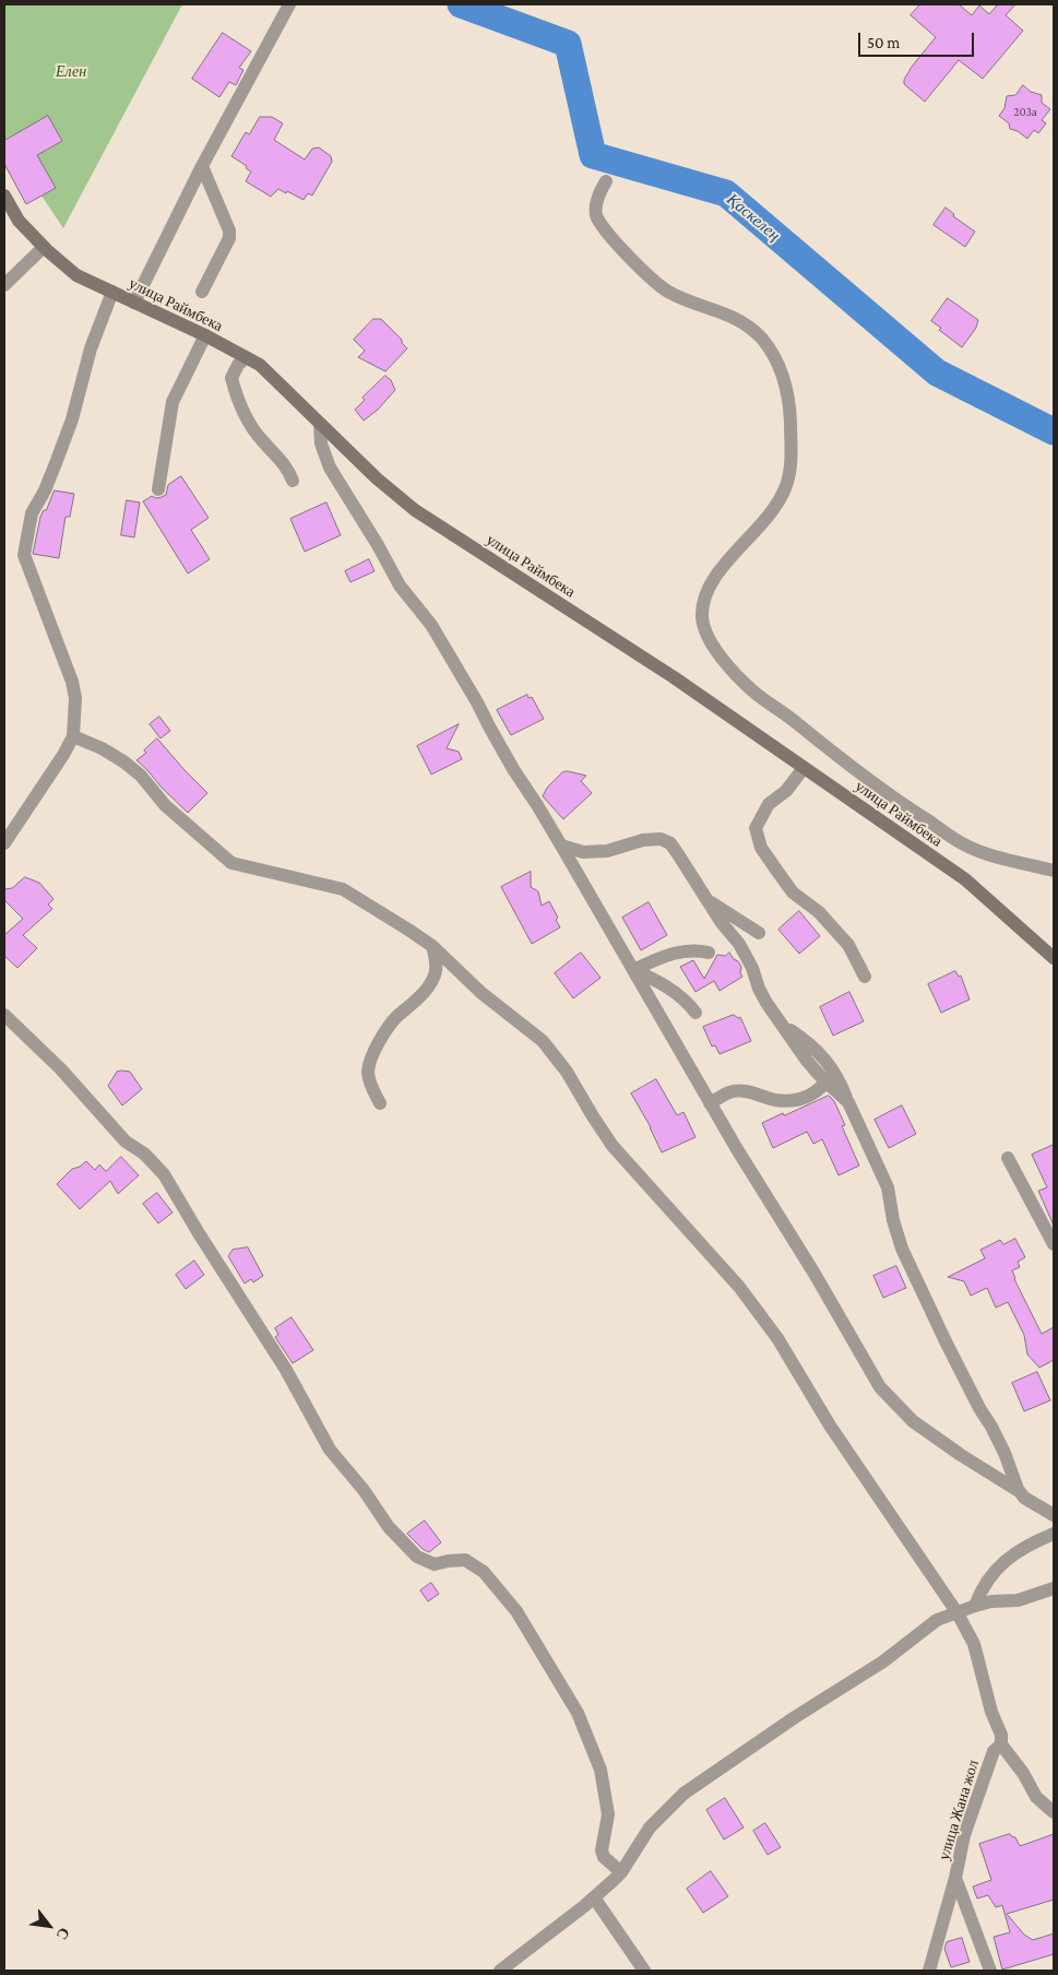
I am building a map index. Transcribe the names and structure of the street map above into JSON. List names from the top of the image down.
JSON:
{
  "streets": {
    "street": ["улица Раймбека", "улица Жана жол"]
  },
  "water": ["Қаскелең"],
  "parks": ["Елен"],
  "house_numbers": ["203а"],
  "scale_bar": "50 m",
  "north": "bottom right"
}
